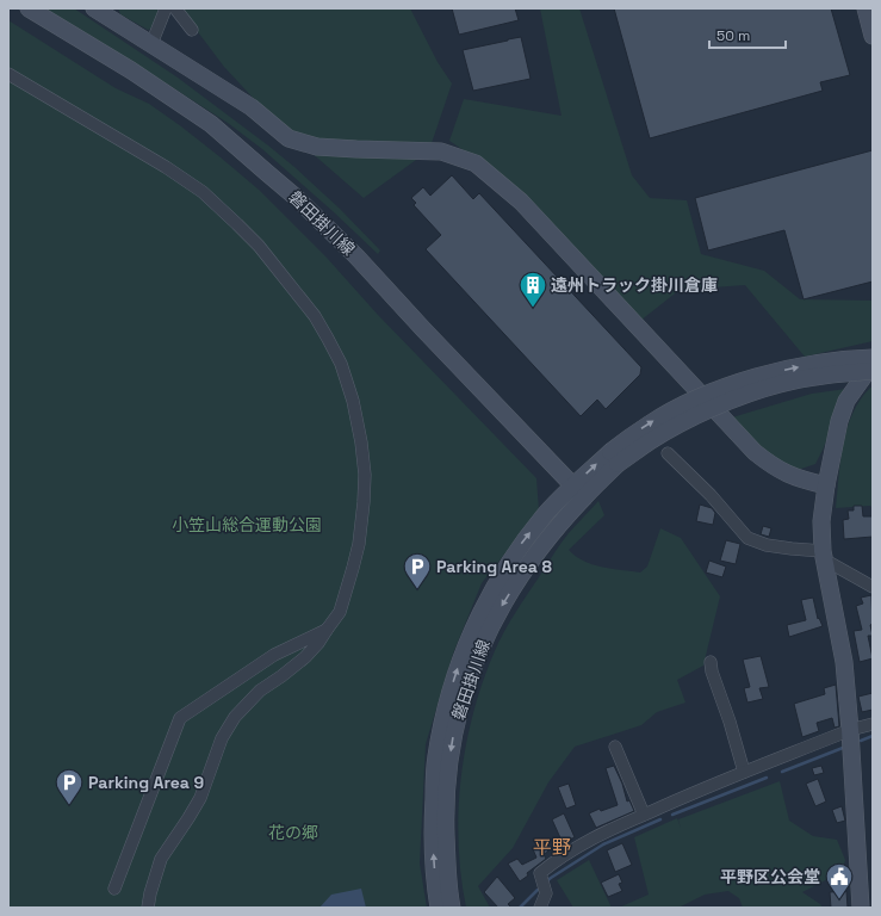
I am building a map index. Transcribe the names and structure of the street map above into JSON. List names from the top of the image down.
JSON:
{
  "streets": {
    "main road": ["磐田掛川線"]
  },
  "districts": ["平野"],
  "parks": ["小笠山総合運動公園", "花の郷"],
  "places": {
    "building": ["遠州トラック掛川倉庫"],
    "parking": ["Parking Area 8", "Parking Area 9"],
    "public building": ["平野区公会堂"]
  },
  "scale_bar": "50 m"
}
